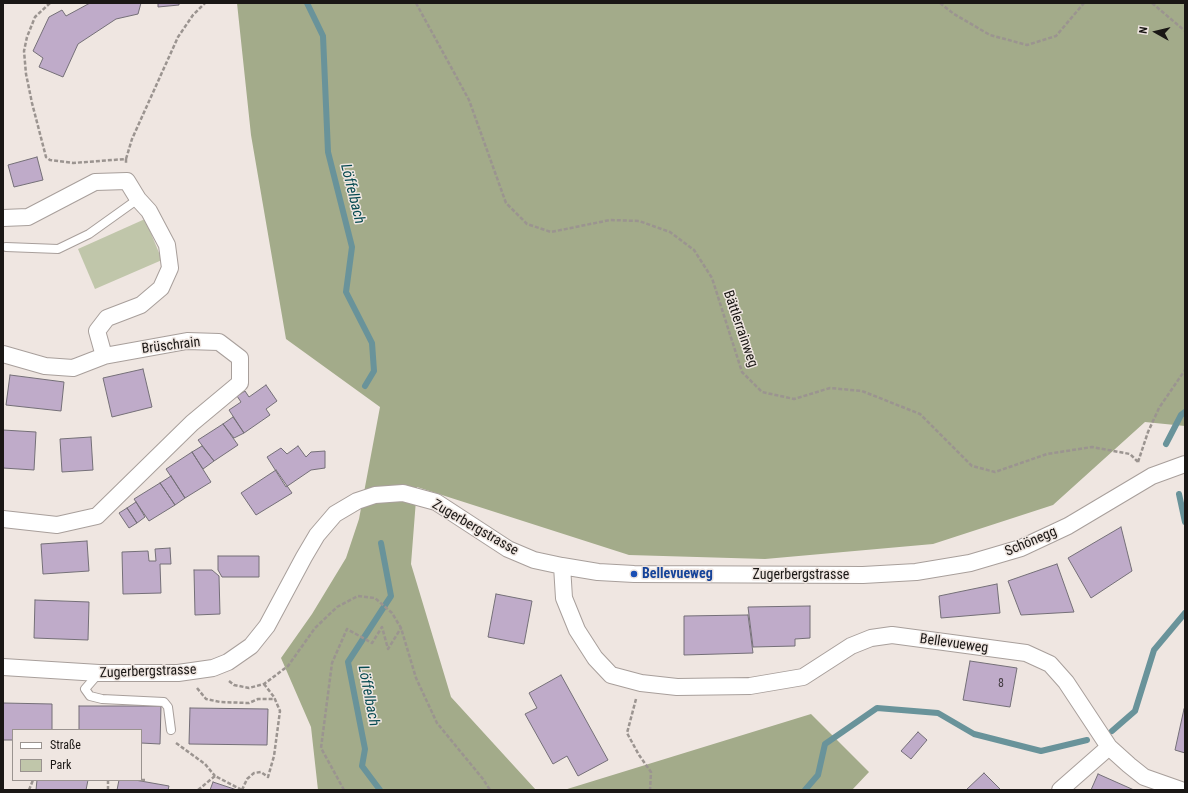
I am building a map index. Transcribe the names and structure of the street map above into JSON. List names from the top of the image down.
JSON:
{
  "streets": {
    "street": [
      "Brüschrain",
      "Zugerbergstrasse",
      "Schönegg",
      "Bellevueweg"
    ],
    "path": ["Bättlerrainweg"]
  },
  "crossings": [
    ["Bättlerrainweg", "Schönegg"],
    ["Zugerbergstrasse", "Schönegg"],
    ["Zugerbergstrasse", "Bellevueweg"]
  ],
  "water": ["Löffelbach"],
  "places": ["Bellevueweg"],
  "house_numbers": ["8"],
  "legend": ["Straße", "Park"],
  "north": "left"
}
